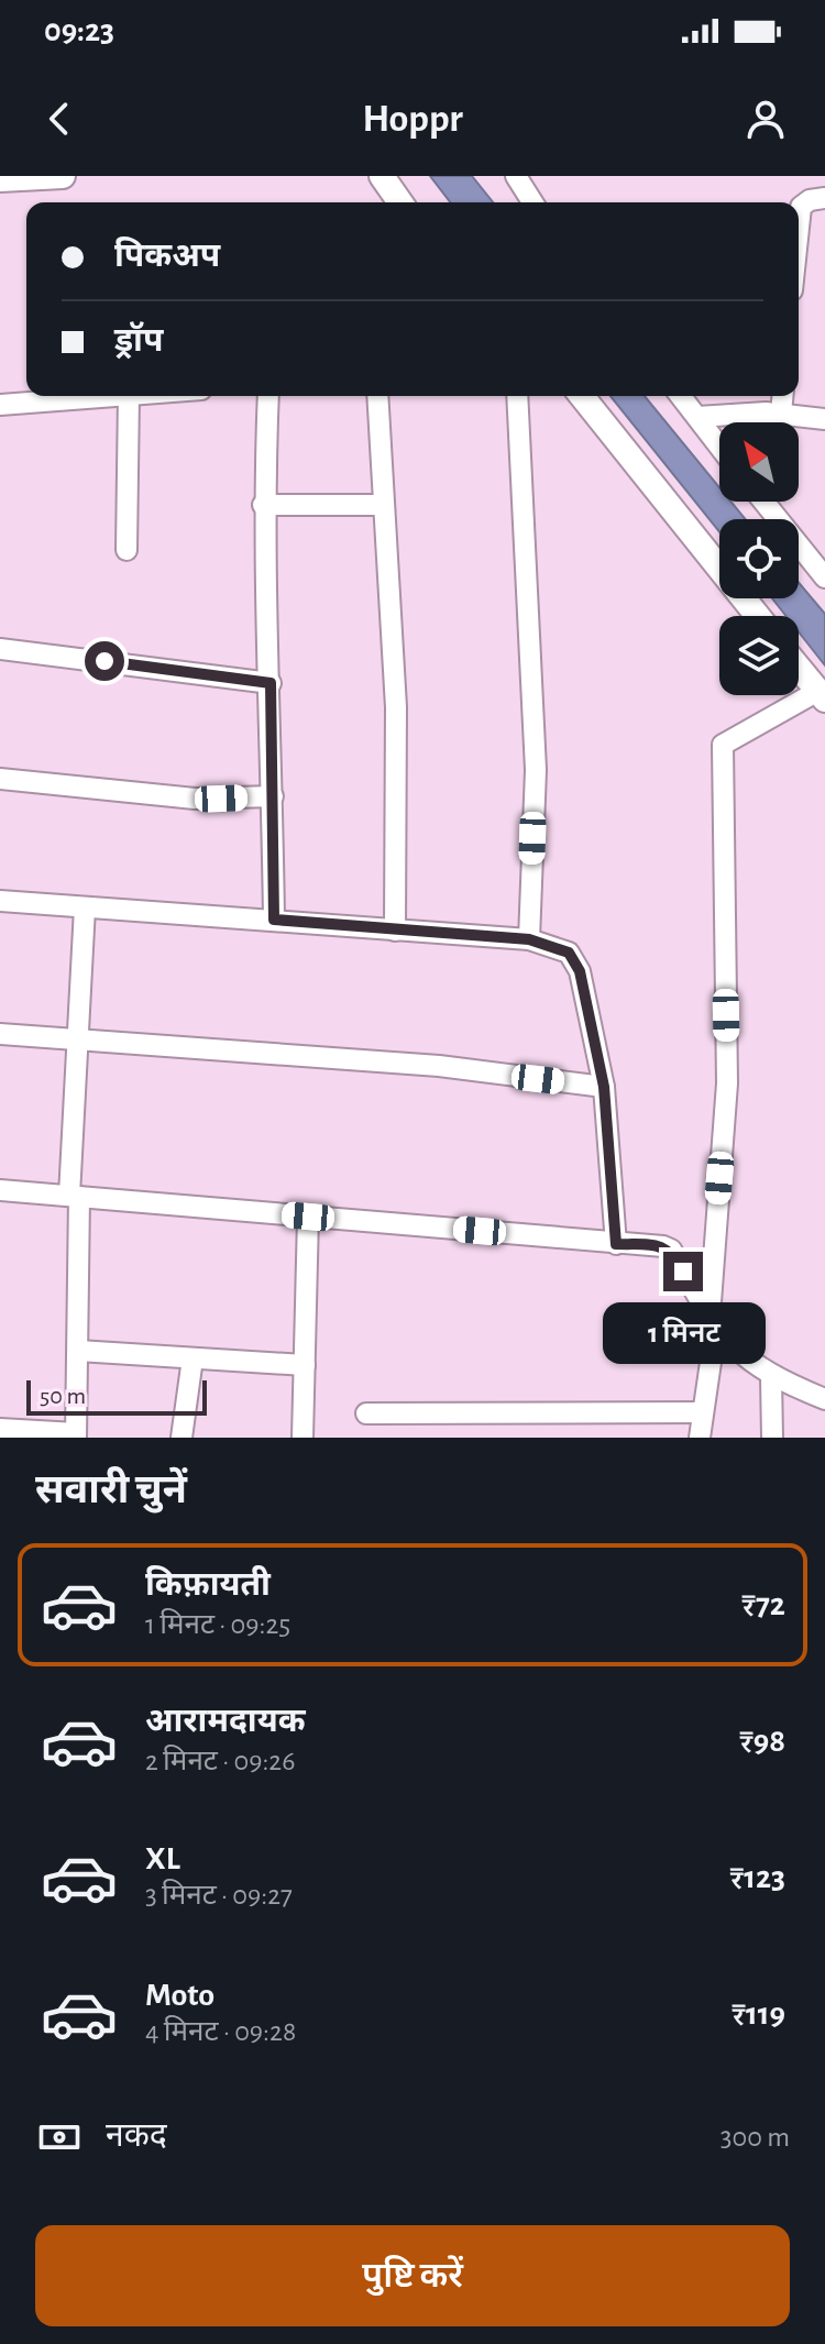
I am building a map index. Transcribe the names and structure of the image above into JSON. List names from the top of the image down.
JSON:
{
  "scale_bar": "50 m",
  "north": "top left",
  "page": {
    "status": "09:23",
    "header": "Hoppr",
    "banner": ["पिकअप", "ड्रॉप"],
    "bubble": "1 मिनट",
    "scale": "50 m",
    "heading": "सवारी चुनें",
    "list": [
      {
        "name": "किफ़ायती",
        "note": "1 मिनट · 09:25",
        "value": "₹72"
      },
      {
        "name": "आरामदायक",
        "note": "2 मिनट · 09:26",
        "value": "₹98"
      },
      {
        "name": "XL",
        "note": "3 मिनट · 09:27",
        "value": "₹123"
      },
      {
        "name": "Moto",
        "note": "4 मिनट · 09:28",
        "value": "₹119"
      }
    ],
    "pay": ["नकद", "300 m"],
    "buttons": "पुष्टि करें"
  }
}
